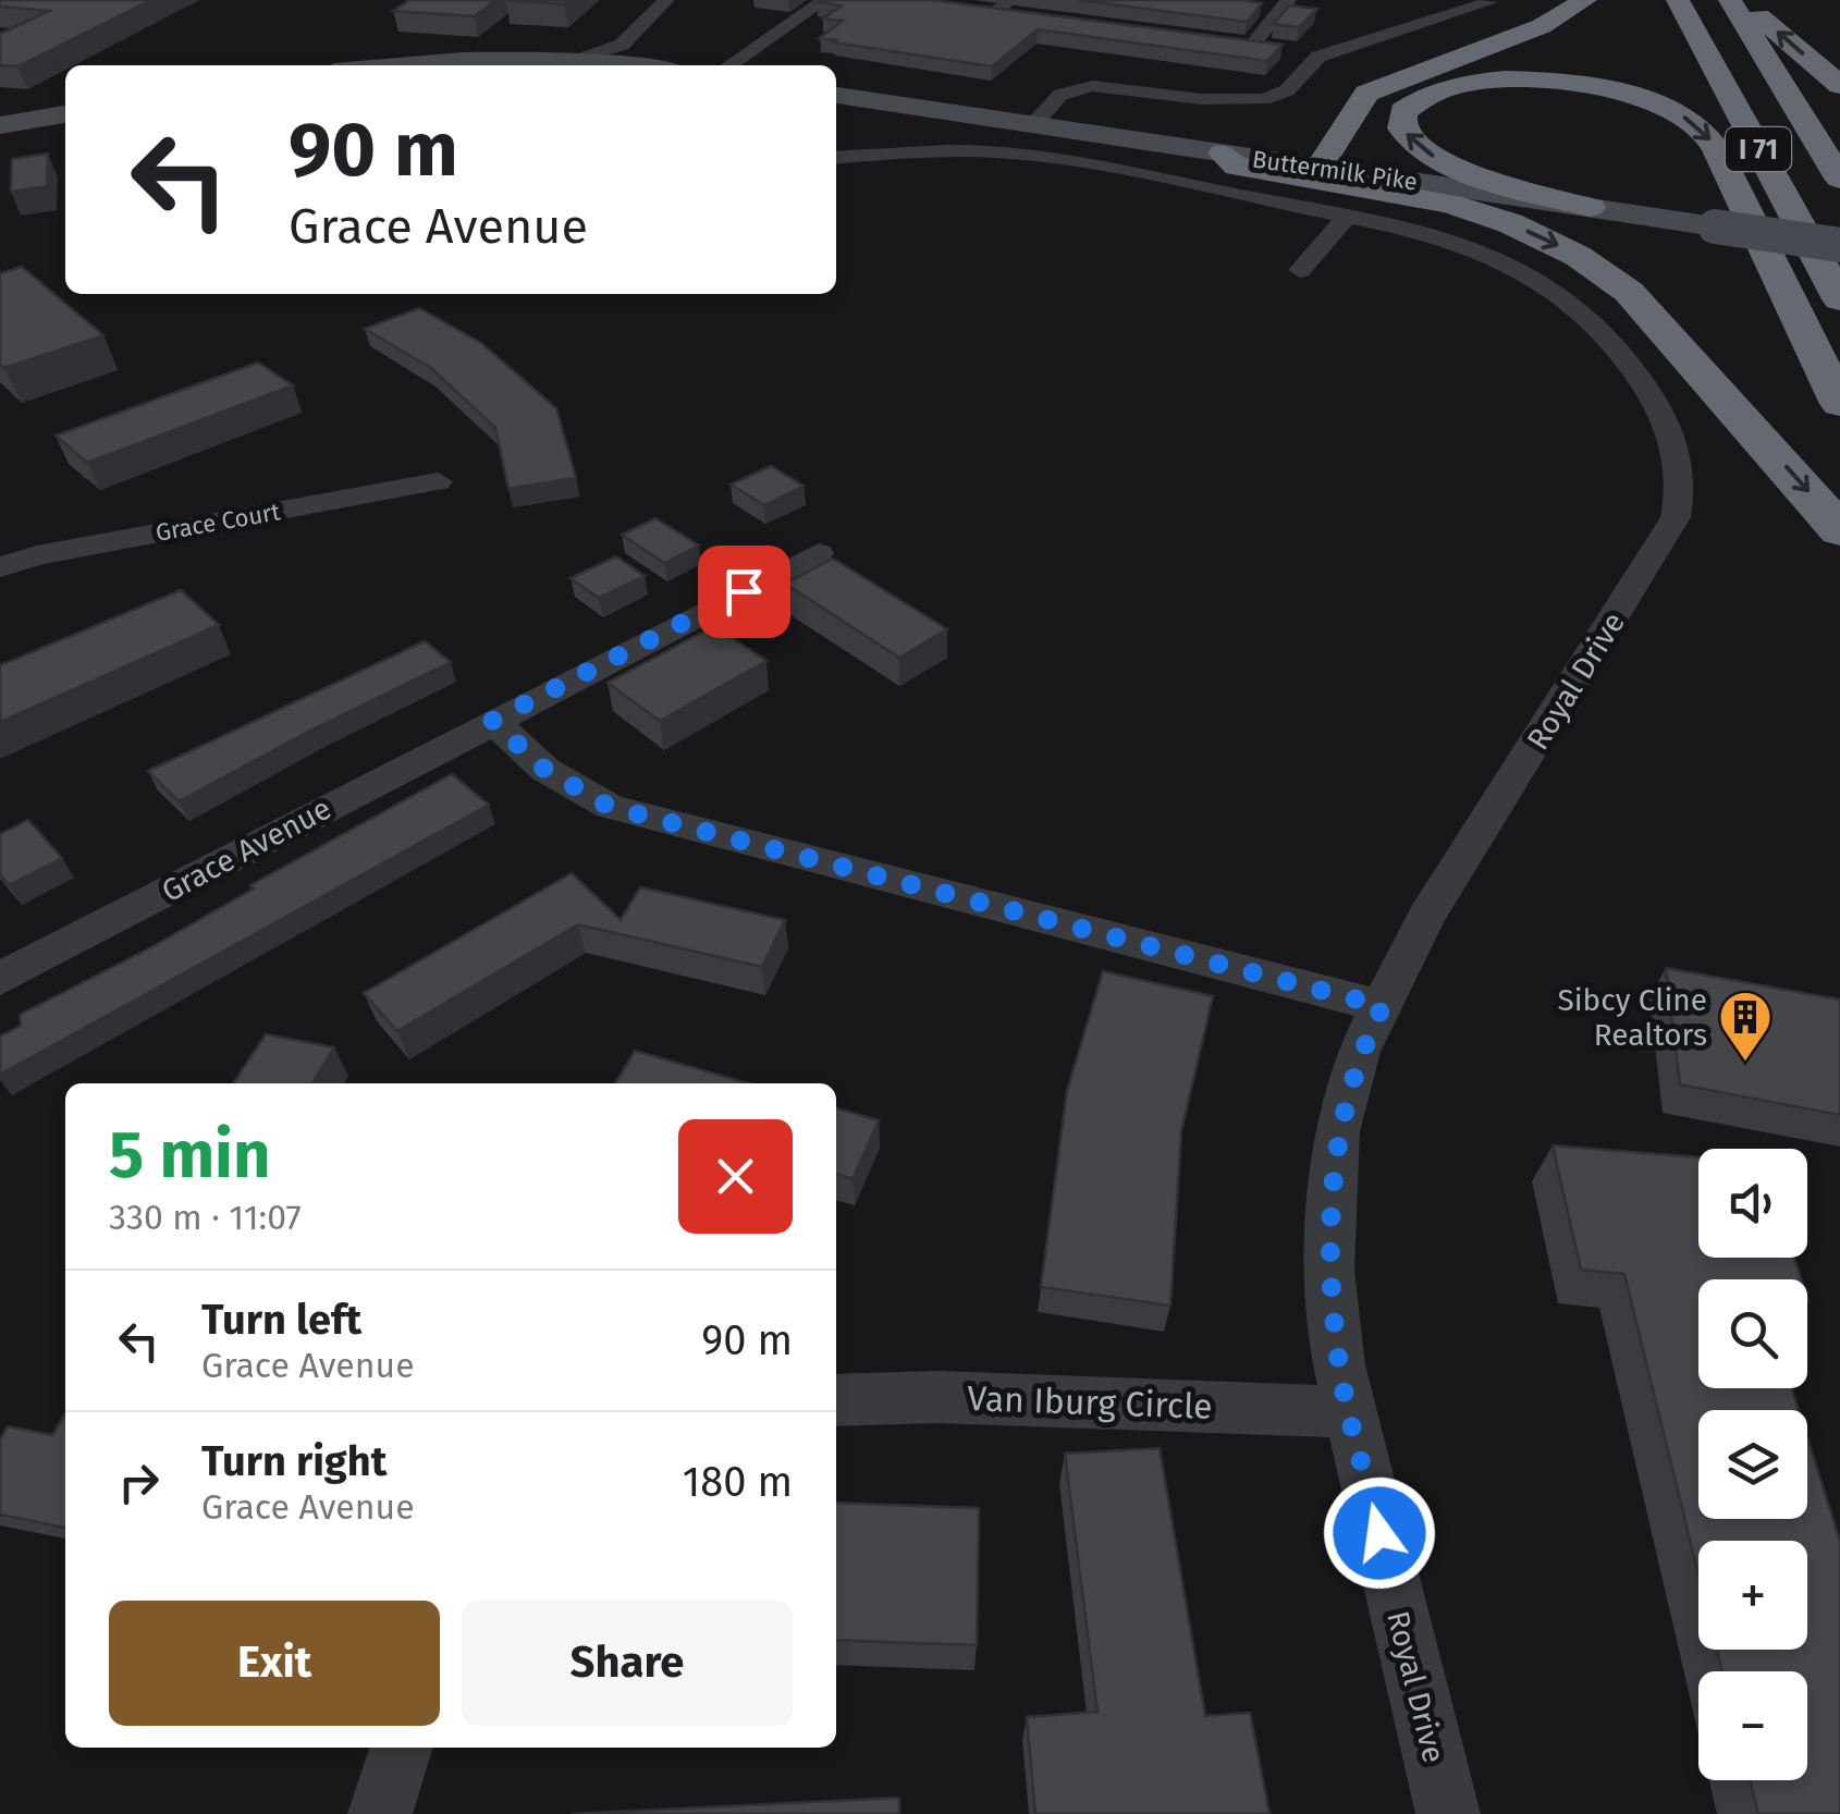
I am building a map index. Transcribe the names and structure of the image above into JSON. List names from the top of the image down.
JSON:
{
  "streets": {
    "highway": ["I 71"],
    "main road": ["Buttermilk Pike"],
    "street": [
      "Grace Court",
      "Royal Drive",
      "Grace Avenue",
      "Van Iburg Circle"
    ]
  },
  "crossings": [
    ["Royal Drive", "Van Iburg Circle"]
  ],
  "places": {
    "building": ["Sibcy Cline Realtors"]
  },
  "page": {
    "turn": ["90 m", "Grace Avenue"],
    "heading": ["5 min", "330 m · 11:07"],
    "map_buttons": ["+", "−"],
    "list": [
      {
        "name": "Turn left",
        "note": "Grace Avenue",
        "value": "90 m"
      },
      {
        "name": "Turn right",
        "note": "Grace Avenue",
        "value": "180 m"
      }
    ],
    "buttons": ["Exit", "Share"]
  }
}
